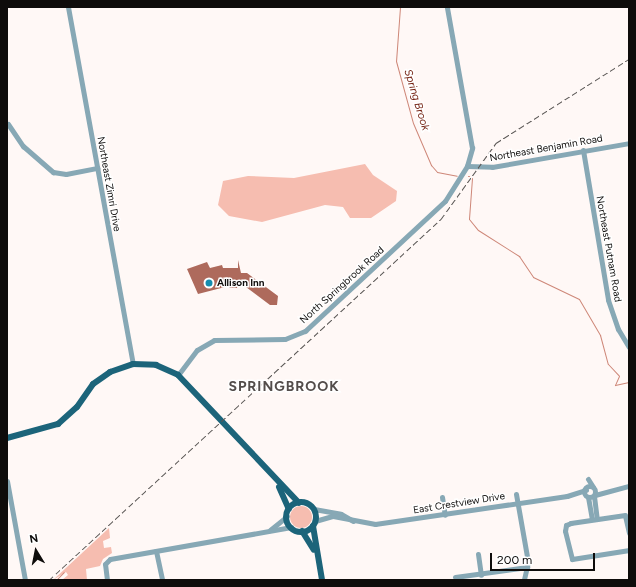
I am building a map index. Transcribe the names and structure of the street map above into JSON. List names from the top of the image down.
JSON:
{
  "streets": {
    "street": [
      "Northeast Benjamin Road",
      "Northeast Zimri Drive",
      "Northeast Putnam Road",
      "North Springbrook Road",
      "East Crestview Drive"
    ]
  },
  "crossings": [
    ["Northeast Benjamin Road", "Northeast Putnam Road"],
    ["Northeast Benjamin Road", "North Springbrook Road"]
  ],
  "districts": ["SPRINGBROOK"],
  "water": ["Spring Brook"],
  "places": ["Allison Inn"],
  "scale_bar": "200 m",
  "north": "top"
}
